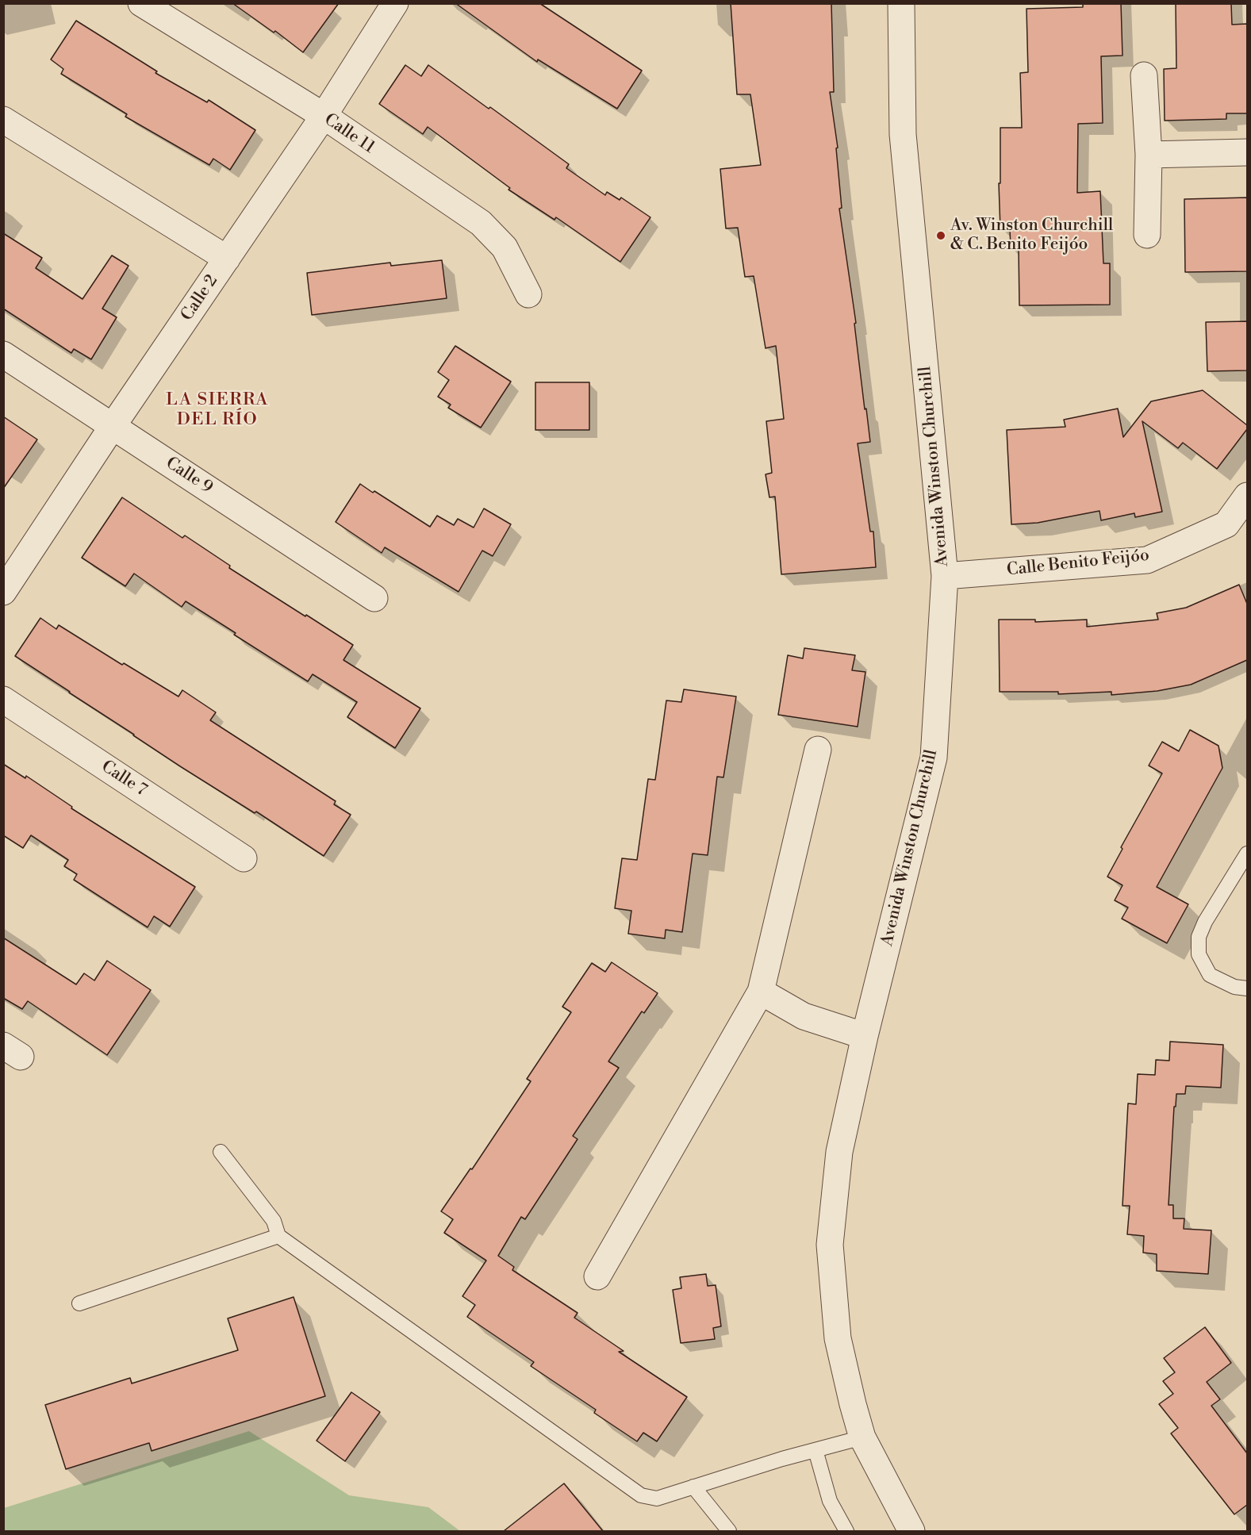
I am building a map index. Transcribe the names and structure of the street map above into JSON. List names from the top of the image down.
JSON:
{
  "streets": {
    "street": [
      "Calle 11",
      "Calle 2",
      "Avenida Winston Churchill",
      "Calle 9",
      "Calle Benito Feijóo",
      "Calle 7"
    ]
  },
  "crossings": [
    ["Calle 11", "Calle 2"],
    ["Calle 2", "Calle 9"],
    ["Avenida Winston Churchill", "Calle Benito Feijóo"]
  ],
  "districts": ["LA SIERRA DEL RÍO"],
  "places": ["Av. Winston Churchill & C. Benito Feijóo"]
}
